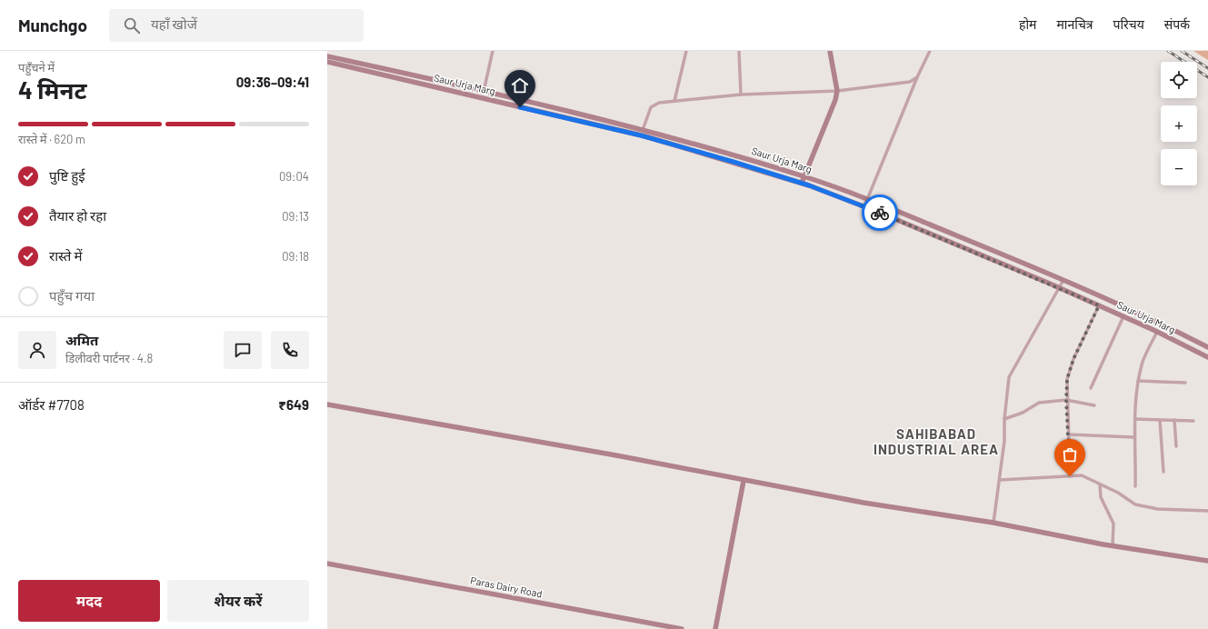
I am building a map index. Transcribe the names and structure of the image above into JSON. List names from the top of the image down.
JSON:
{
  "streets": {
    "street": ["Saur Urja Marg", "Paras Dairy Road"]
  },
  "districts": ["SAHIBABAD INDUSTRIAL AREA"],
  "page": {
    "header": "Munchgo",
    "search": "यहाँ खोजें",
    "nav": [
      "होम",
      "मानचित्र",
      "परिचय",
      "संपर्क"
    ],
    "heading": ["4 मिनट", "पहुँचने में", "09:36–09:41"],
    "panel": [
      "अमित",
      "डिलीवरी पार्टनर · 4.8",
      "ऑर्डर #7708",
      "₹649"
    ],
    "map_buttons": ["+", "−"],
    "bar": "रास्ते में · 620 m",
    "list": [
      ["पुष्टि हुई", "09:04"],
      ["तैयार हो रहा", "09:13"],
      ["रास्ते में", "09:18"],
      "पहुँच गया"
    ],
    "buttons": ["मदद", "शेयर करें"]
  }
}
